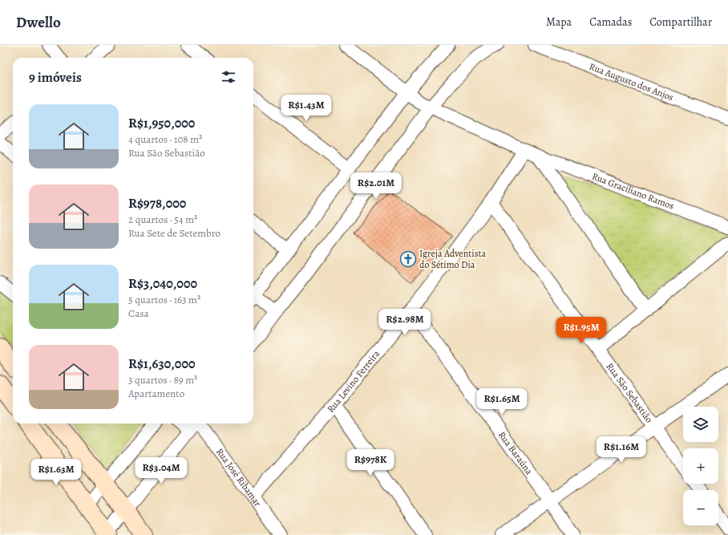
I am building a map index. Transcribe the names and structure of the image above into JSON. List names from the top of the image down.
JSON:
{
  "streets": {
    "street": [
      "Rua Augusto dos Anjos",
      "Rua Graciliano Ramos",
      "Rua Levino Ferreira",
      "Rua São Sebastião",
      "Rua Baraúna",
      "Rua José Ribamar"
    ]
  },
  "crossings": [
    ["Rua Graciliano Ramos", "Rua Levino Ferreira"],
    ["Rua Levino Ferreira", "Rua São Sebastião"],
    ["Rua Levino Ferreira", "Rua Baraúna"],
    ["Rua Levino Ferreira", "Rua José Ribamar"]
  ],
  "places": {
    "church": ["Igreja Adventista do Sétimo Dia"]
  },
  "page": {
    "header": "Dwello",
    "nav": ["Mapa", "Camadas", "Compartilhar"],
    "heading": "9 imóveis",
    "price": [
      "R$1.43M",
      "R$2.01M",
      "R$2.98M",
      "R$1.95M",
      "R$1.65M",
      "R$1.16M",
      "R$978K",
      "R$3.04M",
      "R$1.63M"
    ],
    "list": [
      {
        "name": "R$1,950,000",
        "note": "4 quartos · 108 m² · Rua São Sebastião"
      },
      {
        "name": "R$978,000",
        "note": "2 quartos · 54 m² · Rua Sete de Setembro"
      },
      {
        "name": "R$3,040,000",
        "note": "5 quartos · 163 m² · Casa"
      },
      {
        "name": "R$1,630,000",
        "note": "3 quartos · 89 m² · Apartamento"
      }
    ],
    "map_buttons": ["+", "−"]
  }
}
